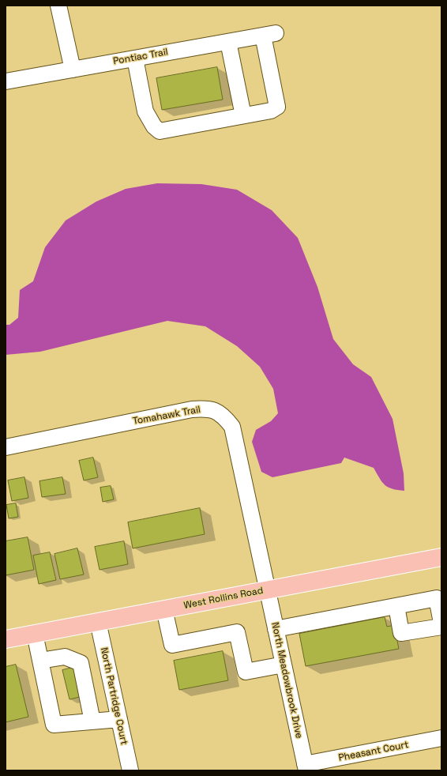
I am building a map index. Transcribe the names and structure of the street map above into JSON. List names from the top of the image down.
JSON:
{
  "streets": {
    "main road": ["West Rollins Road"],
    "street": [
      "Pontiac Trail",
      "Tomahawk Trail",
      "North Meadowbrook Drive",
      "North Partridge Court",
      "Pheasant Court"
    ]
  },
  "crossings": [
    ["Tomahawk Trail", "West Rollins Road"],
    ["Tomahawk Trail", "North Meadowbrook Drive"],
    ["West Rollins Road", "North Meadowbrook Drive"],
    ["West Rollins Road", "North Partridge Court"],
    ["North Meadowbrook Drive", "Pheasant Court"]
  ]
}
